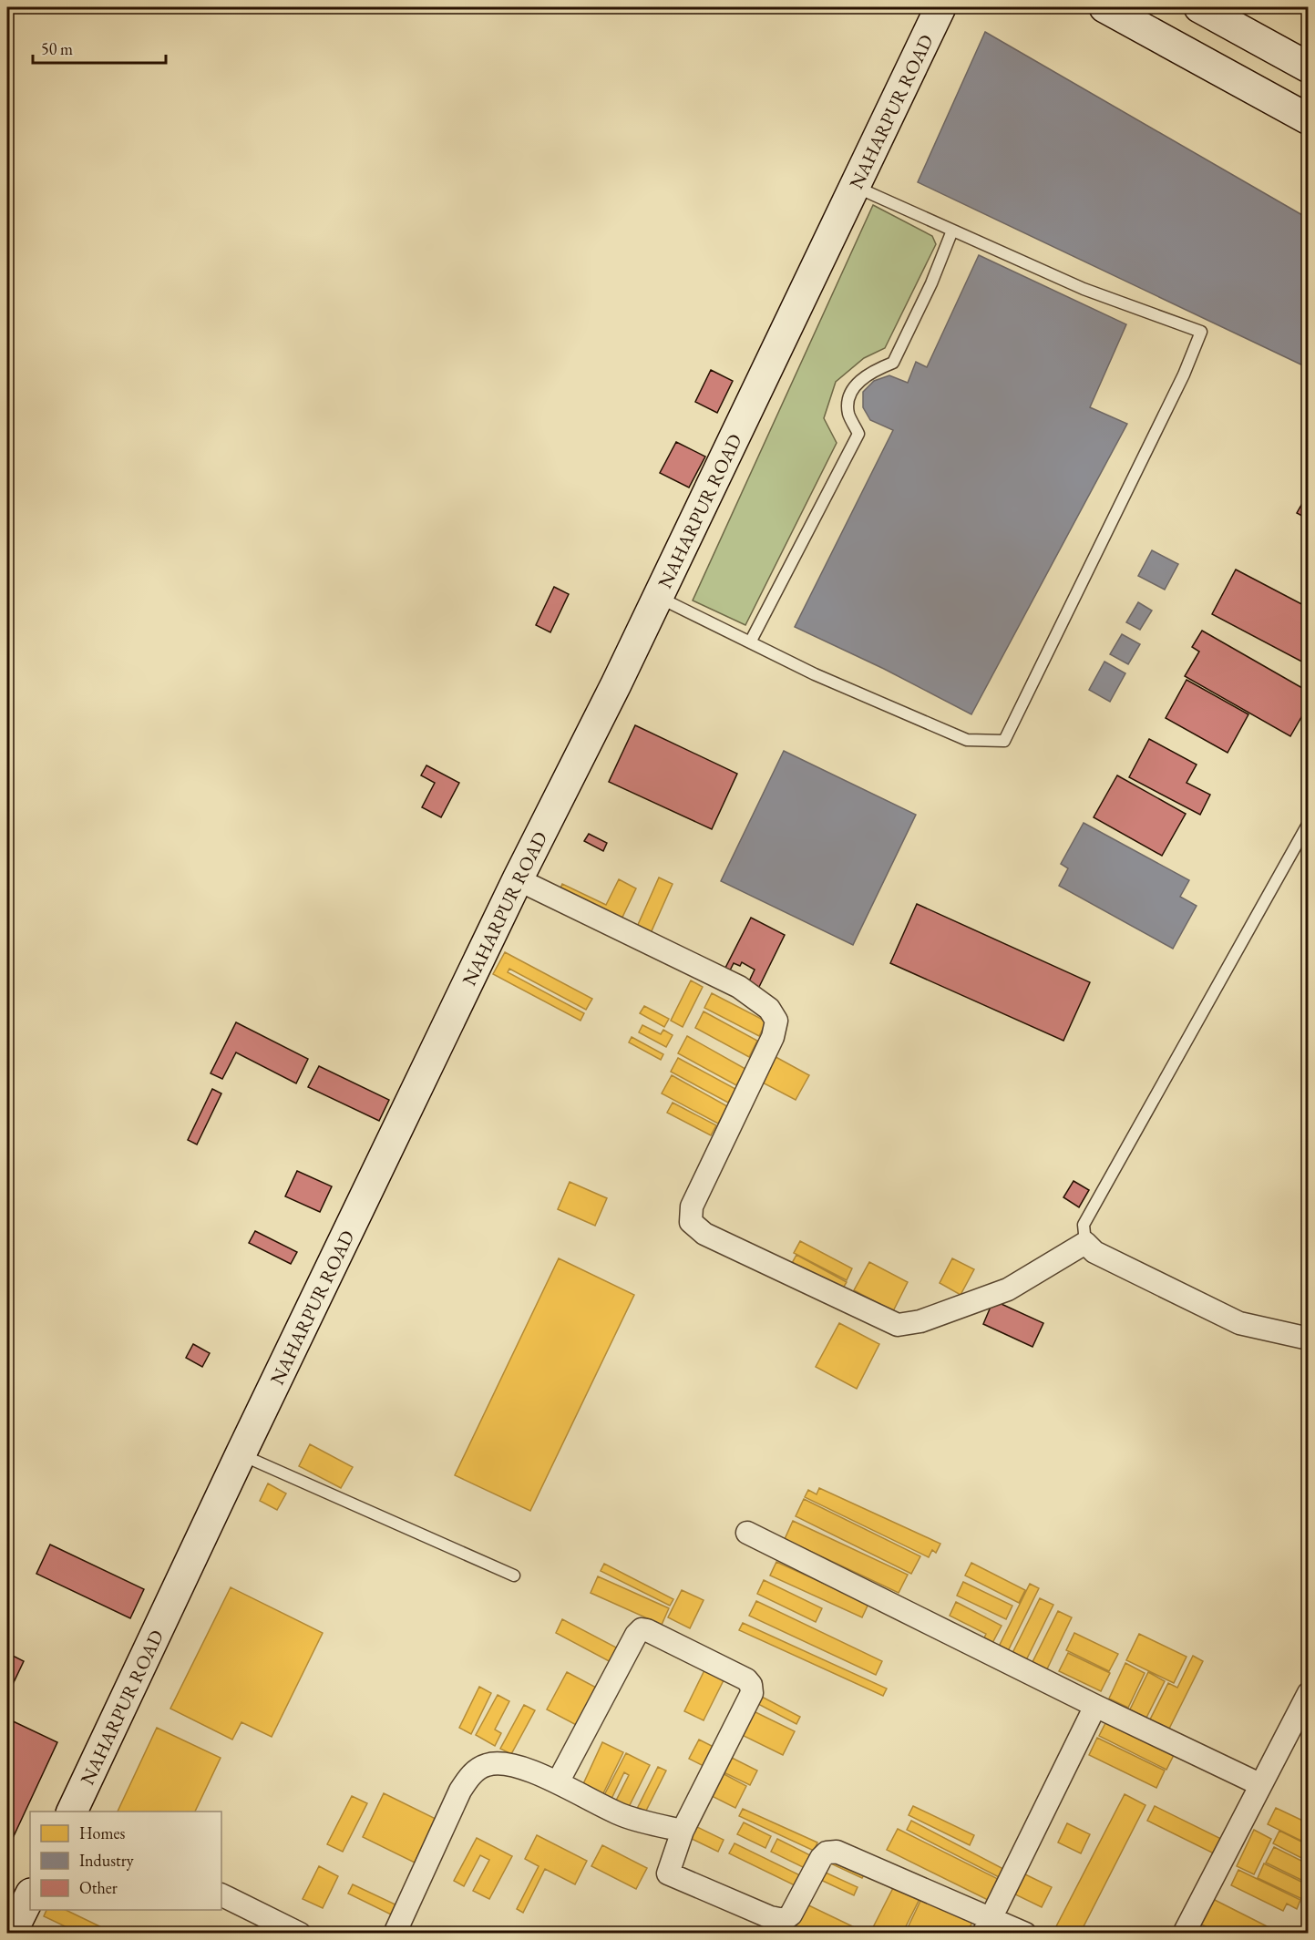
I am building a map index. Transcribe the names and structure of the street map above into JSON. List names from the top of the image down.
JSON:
{
  "streets": {
    "street": ["NAHARPUR ROAD"]
  },
  "legend": ["Homes", "Industry", "Other"],
  "scale_bar": "50 m"
}
